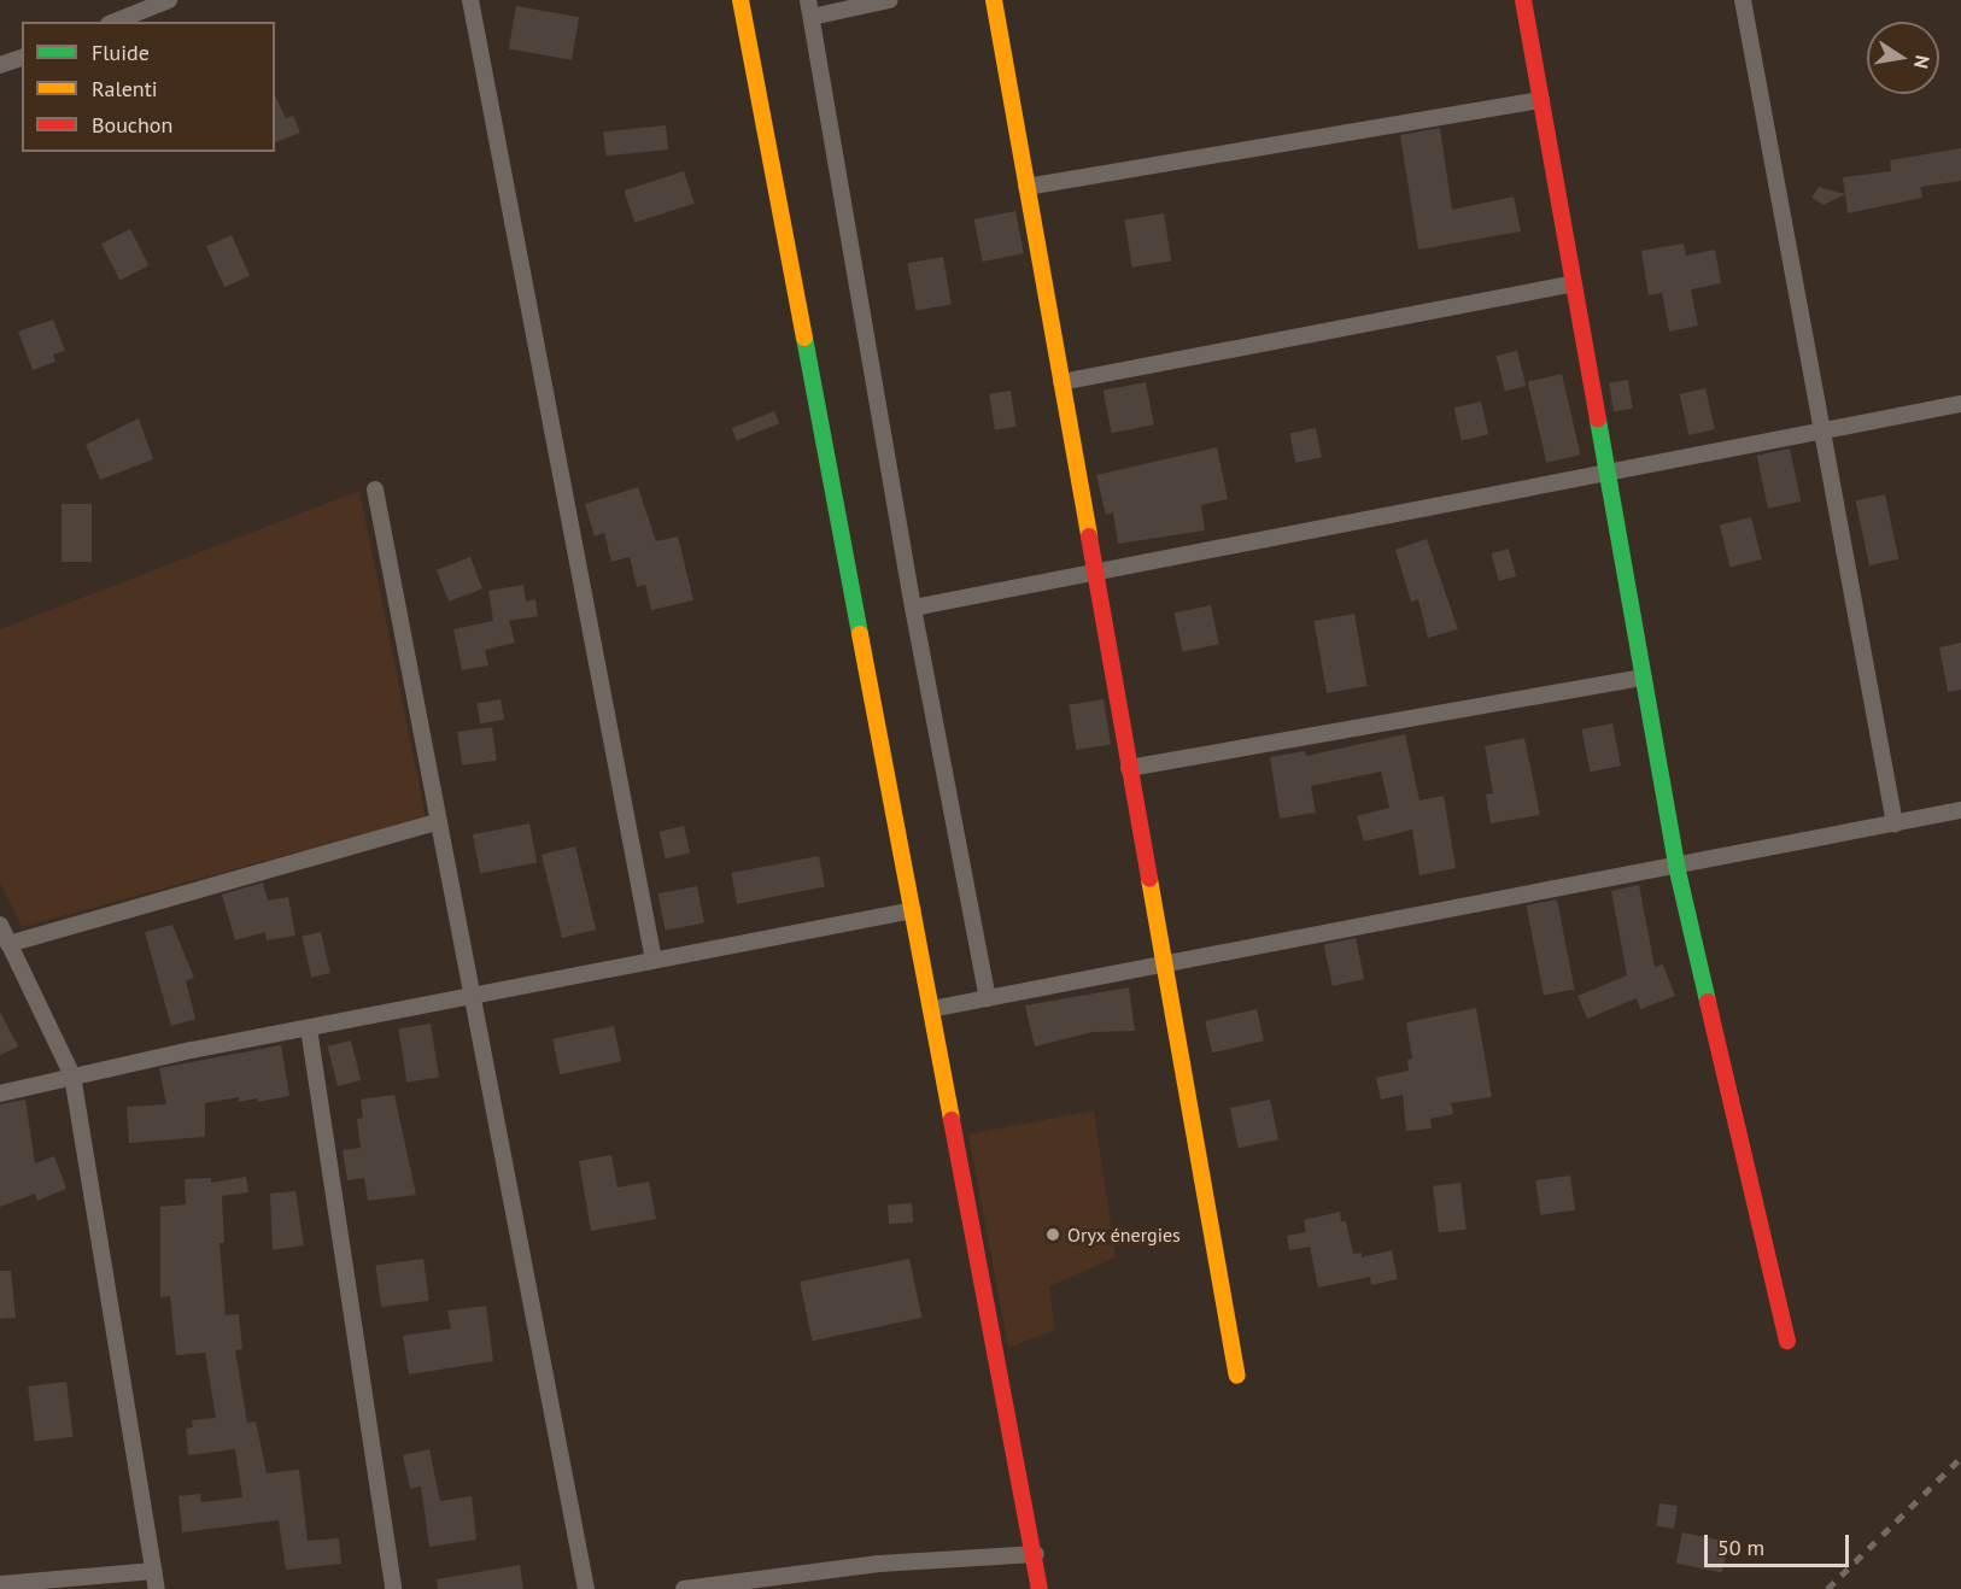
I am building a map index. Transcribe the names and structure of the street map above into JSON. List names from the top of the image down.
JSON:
{
  "places": ["Oryx énergies"],
  "legend": ["Fluide", "Ralenti", "Bouchon"],
  "scale_bar": "50 m",
  "north": "right"
}
